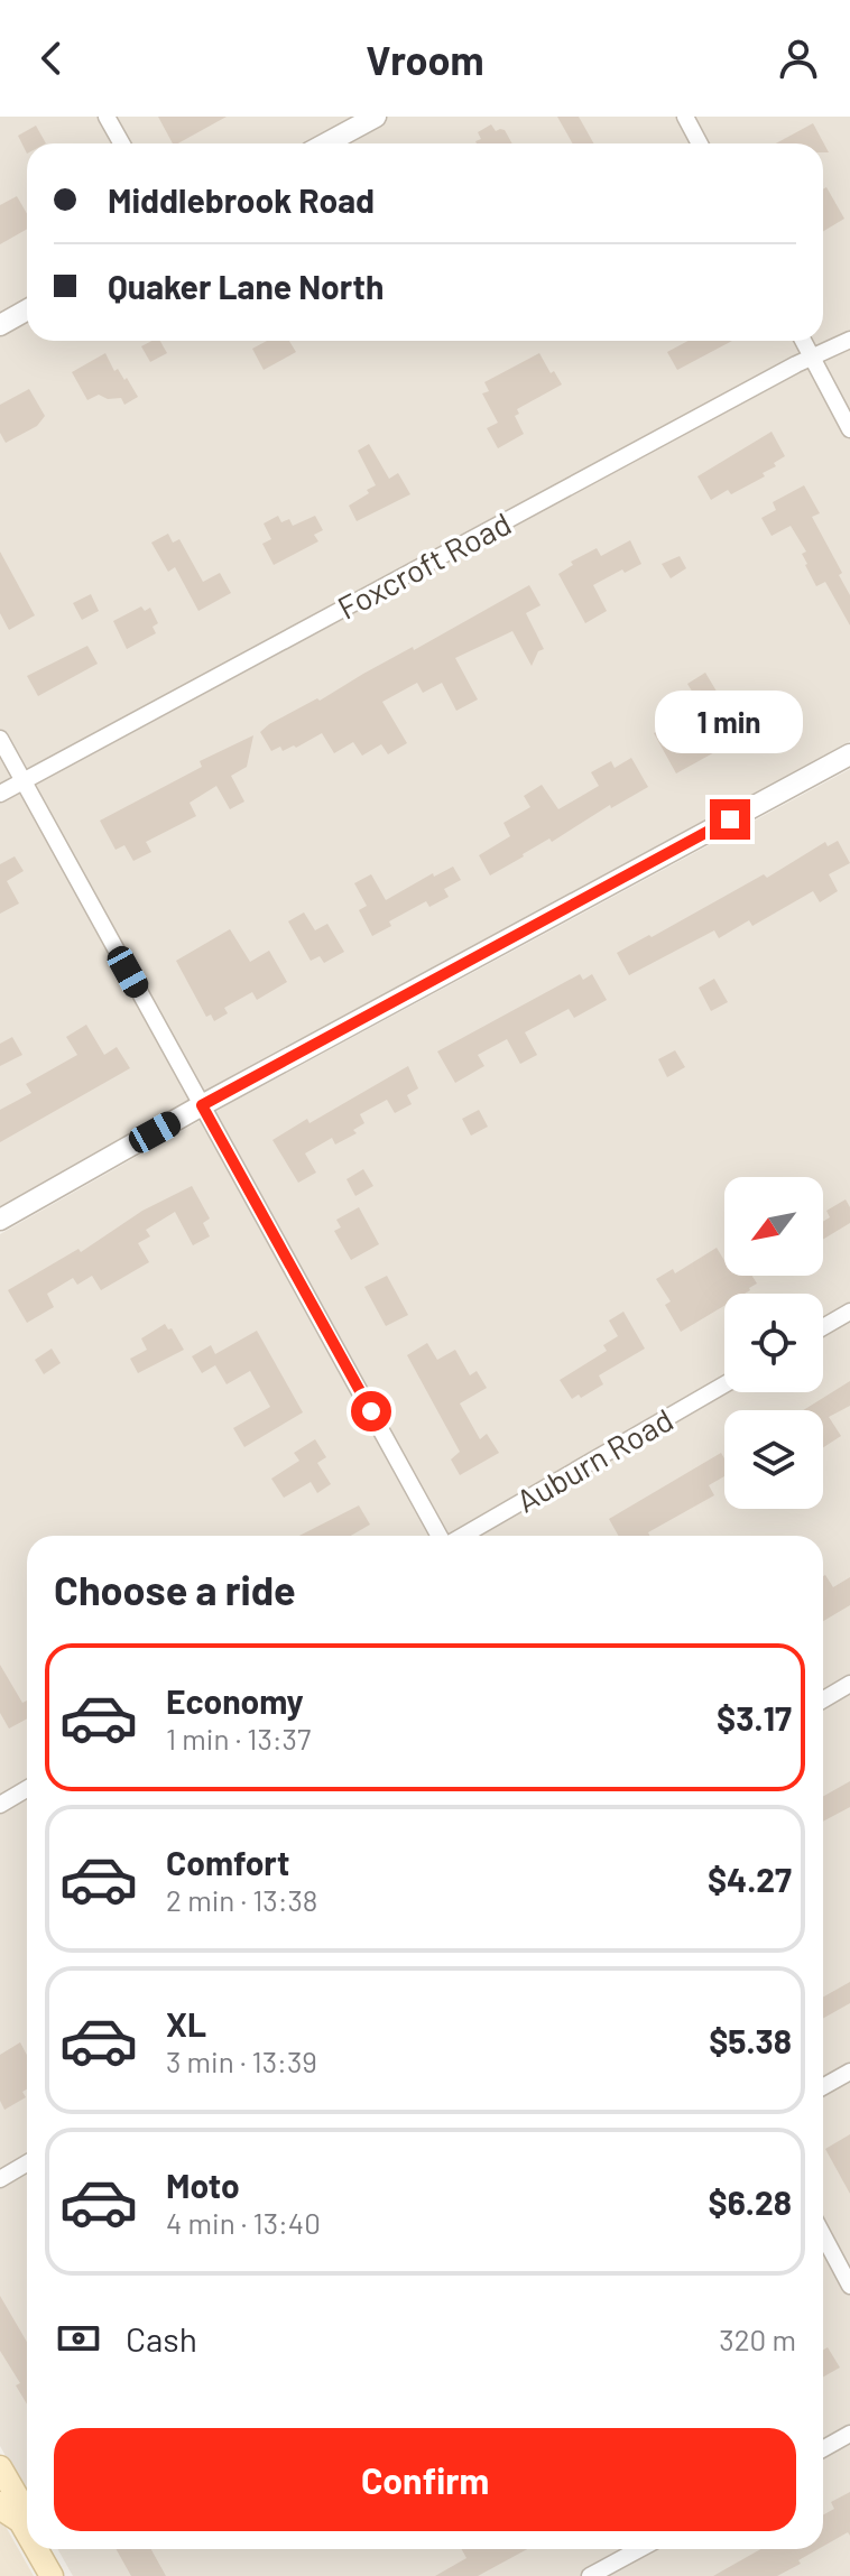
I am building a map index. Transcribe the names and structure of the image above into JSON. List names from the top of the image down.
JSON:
{
  "streets": {
    "street": ["Foxcroft Road", "Auburn Road"]
  },
  "north": "bottom left",
  "page": {
    "header": "Vroom",
    "banner": ["Middlebrook Road", "Quaker Lane North"],
    "bubble": "1 min",
    "heading": "Choose a ride",
    "list": [
      {
        "name": "Economy",
        "note": "1 min · 13:37",
        "value": "$3.17"
      },
      {
        "name": "Comfort",
        "note": "2 min · 13:38",
        "value": "$4.27"
      },
      {
        "name": "XL",
        "note": "3 min · 13:39",
        "value": "$5.38"
      },
      {
        "name": "Moto",
        "note": "4 min · 13:40",
        "value": "$6.28"
      }
    ],
    "pay": ["Cash", "320 m"],
    "buttons": "Confirm"
  }
}
